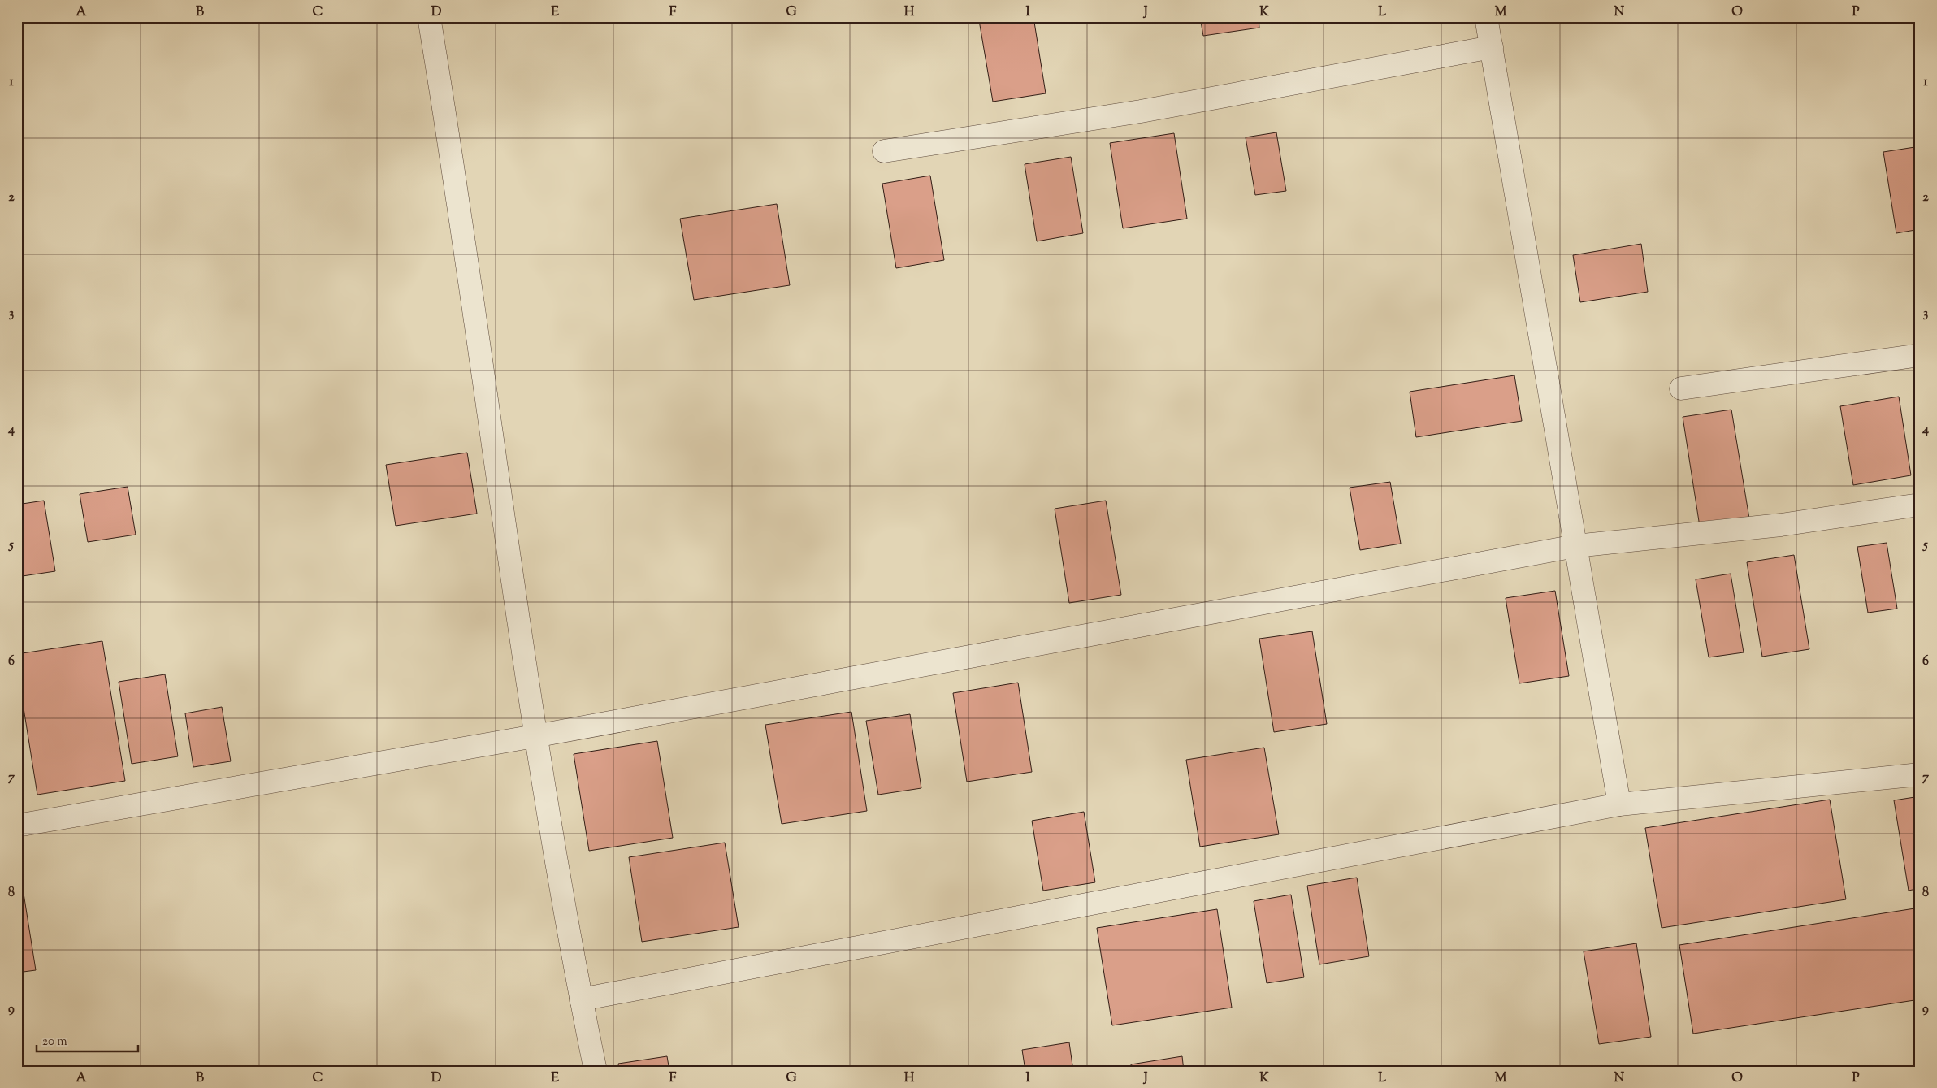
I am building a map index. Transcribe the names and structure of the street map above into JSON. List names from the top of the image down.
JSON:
{
  "scale_bar": "20 m",
  "grid": {
    "columns": [
      "A",
      "B",
      "C",
      "D",
      "E",
      "F",
      "G",
      "H",
      "I",
      "J",
      "K",
      "L",
      "M",
      "N",
      "O",
      "P"
    ],
    "rows": [
      "1",
      "2",
      "3",
      "4",
      "5",
      "6",
      "7",
      "8",
      "9"
    ]
  }
}
